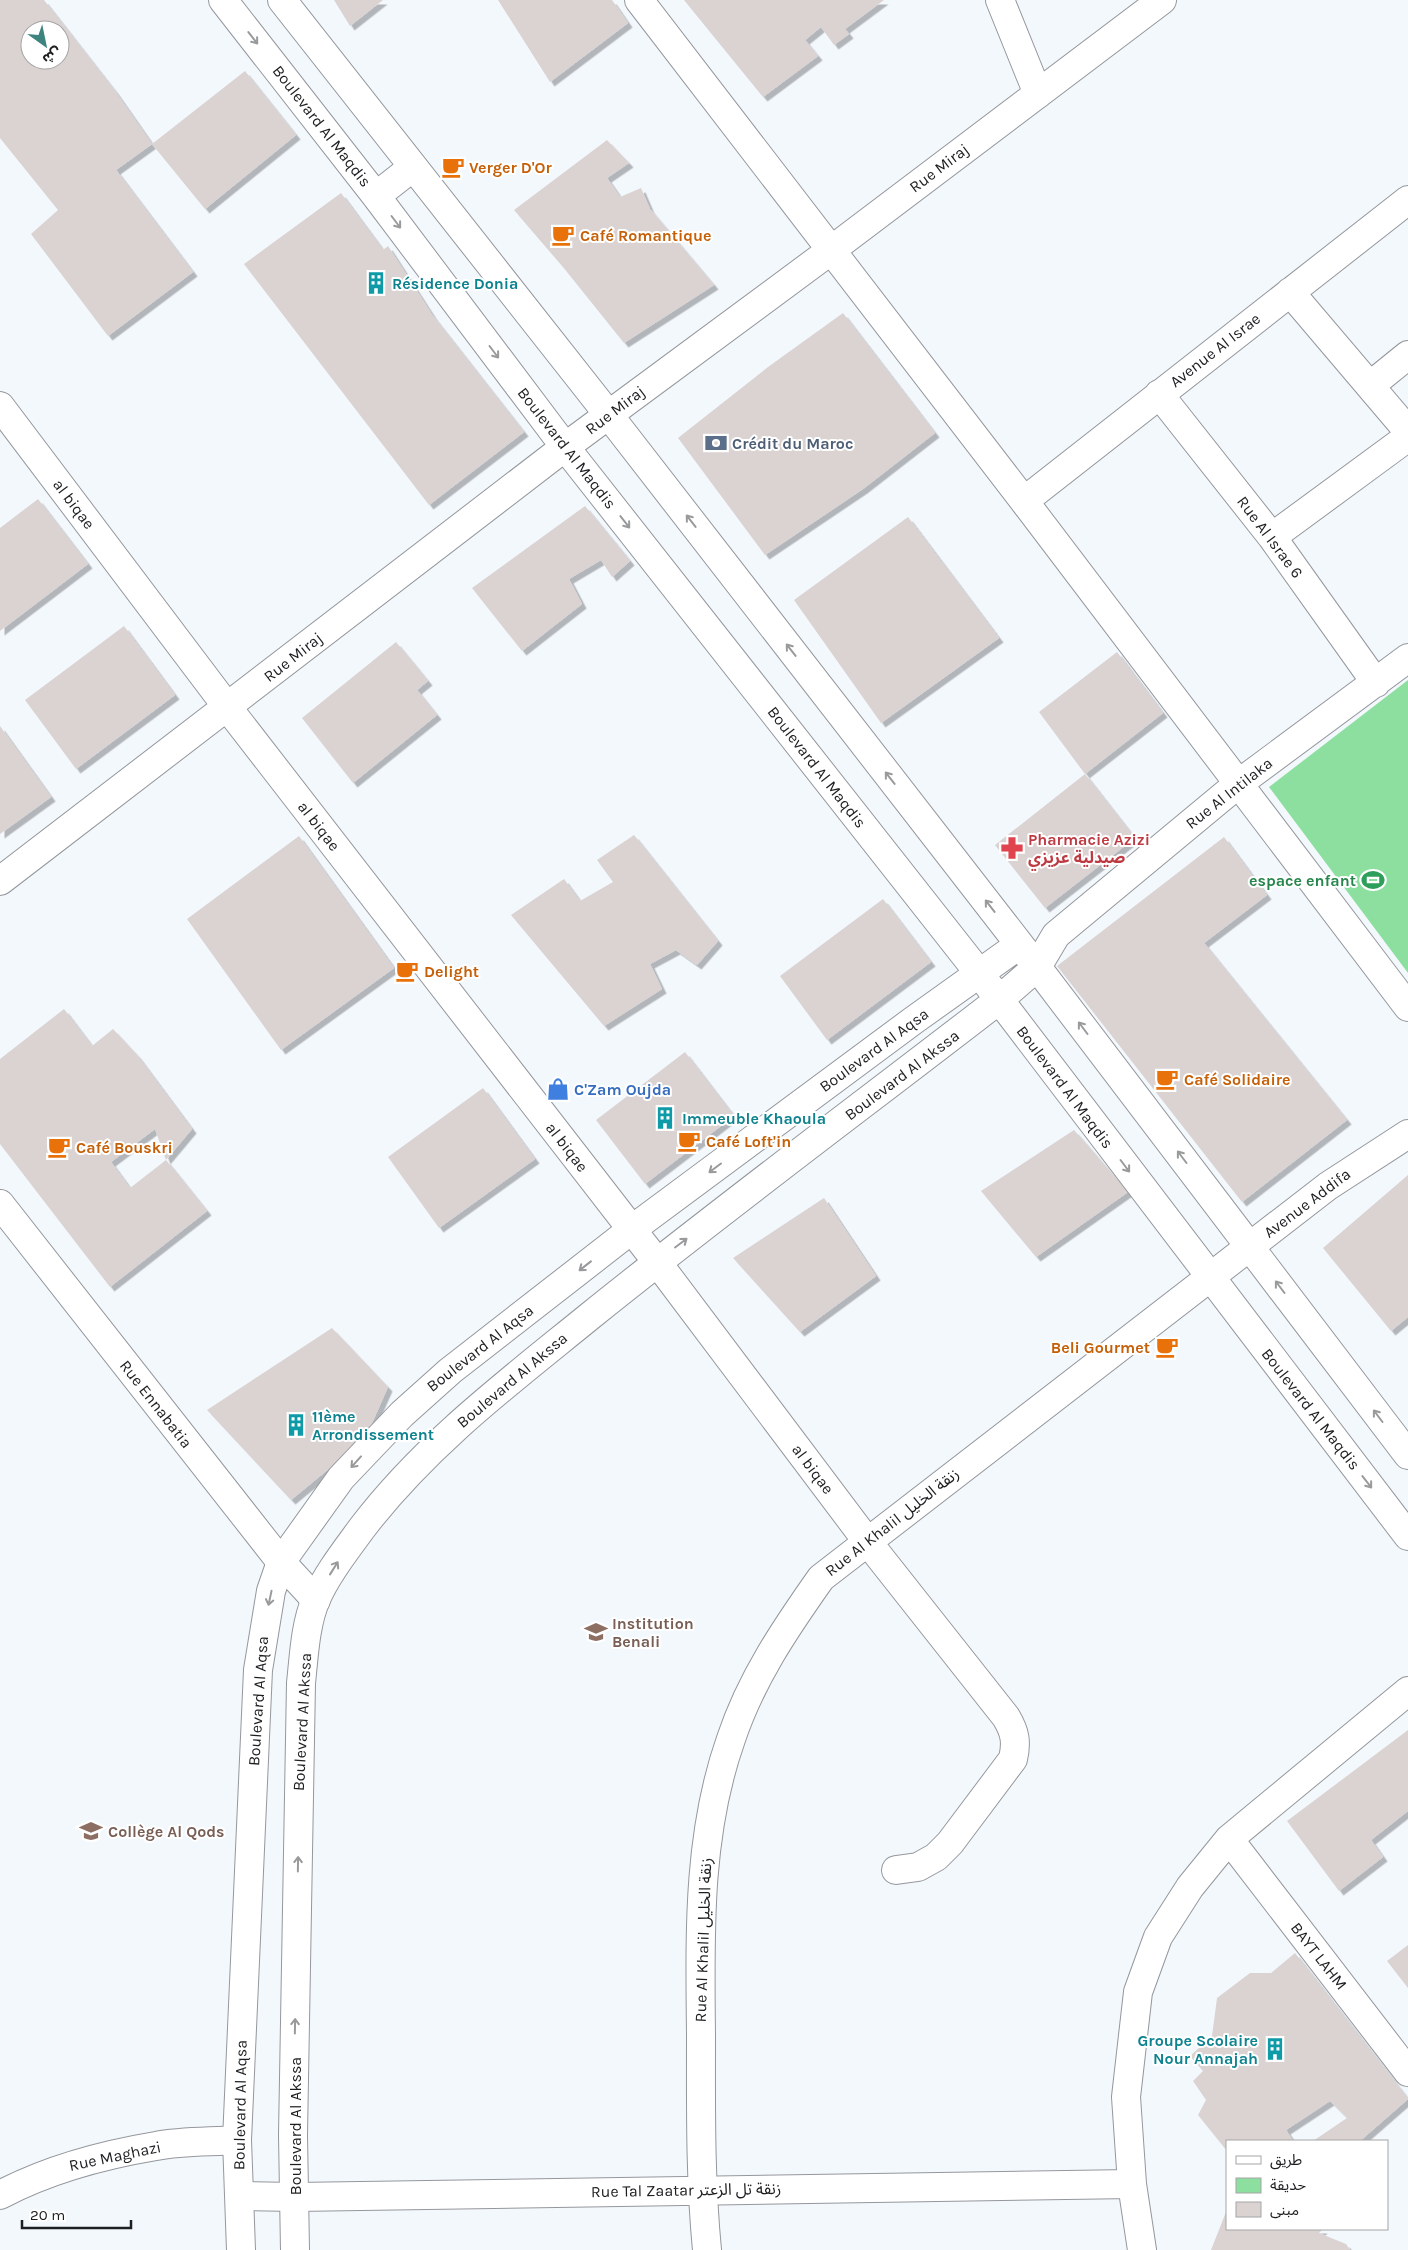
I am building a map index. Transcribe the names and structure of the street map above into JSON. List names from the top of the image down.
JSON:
{
  "streets": {
    "street": [
      "Boulevard Al Maqdis",
      "Rue Miraj",
      "Avenue Al Israe",
      "al biqae",
      "Rue Al Israe 6",
      "Rue Al Intilaka",
      "Boulevard Al Aqsa",
      "Boulevard Al Akssa",
      "Avenue Addifa",
      "Rue Ennabatia",
      "Rue Al Khalil زنقة الخليل",
      "BAYT LAHM",
      "Rue Maghazi",
      "Rue Tal Zaatar زنقة تل الزعتر"
    ]
  },
  "crossings": [
    ["Boulevard Al Maqdis", "Rue Miraj"],
    ["Boulevard Al Maqdis", "Boulevard Al Aqsa"],
    ["Boulevard Al Maqdis", "Boulevard Al Akssa"],
    ["Boulevard Al Maqdis", "Avenue Addifa"],
    ["Boulevard Al Maqdis", "Rue Al Khalil زنقة الخليل"],
    ["Rue Miraj", "al biqae"],
    ["Avenue Al Israe", "Rue Al Israe 6"],
    ["al biqae", "Boulevard Al Aqsa"],
    ["al biqae", "Boulevard Al Akssa"],
    ["al biqae", "Rue Al Khalil زنقة الخليل"],
    ["Rue Al Israe 6", "Rue Al Intilaka"],
    ["Rue Al Intilaka", "Boulevard Al Aqsa"],
    ["Rue Al Intilaka", "Boulevard Al Akssa"],
    ["Boulevard Al Aqsa", "Rue Ennabatia"],
    ["Boulevard Al Aqsa", "Rue Maghazi"],
    ["Boulevard Al Aqsa", "Rue Tal Zaatar زنقة تل الزعتر"],
    ["Boulevard Al Akssa", "Rue Ennabatia"],
    ["Boulevard Al Akssa", "Rue Tal Zaatar زنقة تل الزعتر"],
    ["Avenue Addifa", "Rue Al Khalil زنقة الخليل"],
    ["Rue Al Khalil زنقة الخليل", "Rue Tal Zaatar زنقة تل الزعتر"]
  ],
  "one_way": ["Boulevard Al Aqsa", "Boulevard Al Akssa"],
  "places": {
    "cafe": [
      "Verger D'Or",
      "Café Romantique",
      "Delight",
      "Café Solidaire",
      "Café Loft'in",
      "Café Bouskri",
      "Beli Gourmet"
    ],
    "building": [
      "Résidence Donia",
      "Immeuble Khaoula",
      "11ème Arrondissement",
      "Groupe Scolaire Nour Annajah"
    ],
    "bank": ["Crédit du Maroc"],
    "pharmacy": ["Pharmacie Azizi صيدلية عزيزي"],
    "sports": ["espace enfant"],
    "shop": ["C'Zam Oujda"],
    "school or university": ["Institution Benali", "Collège Al Qods"]
  },
  "legend": ["طريق", "حديقة", "مبنى"],
  "scale_bar": "20 m",
  "north": "bottom right"
}
